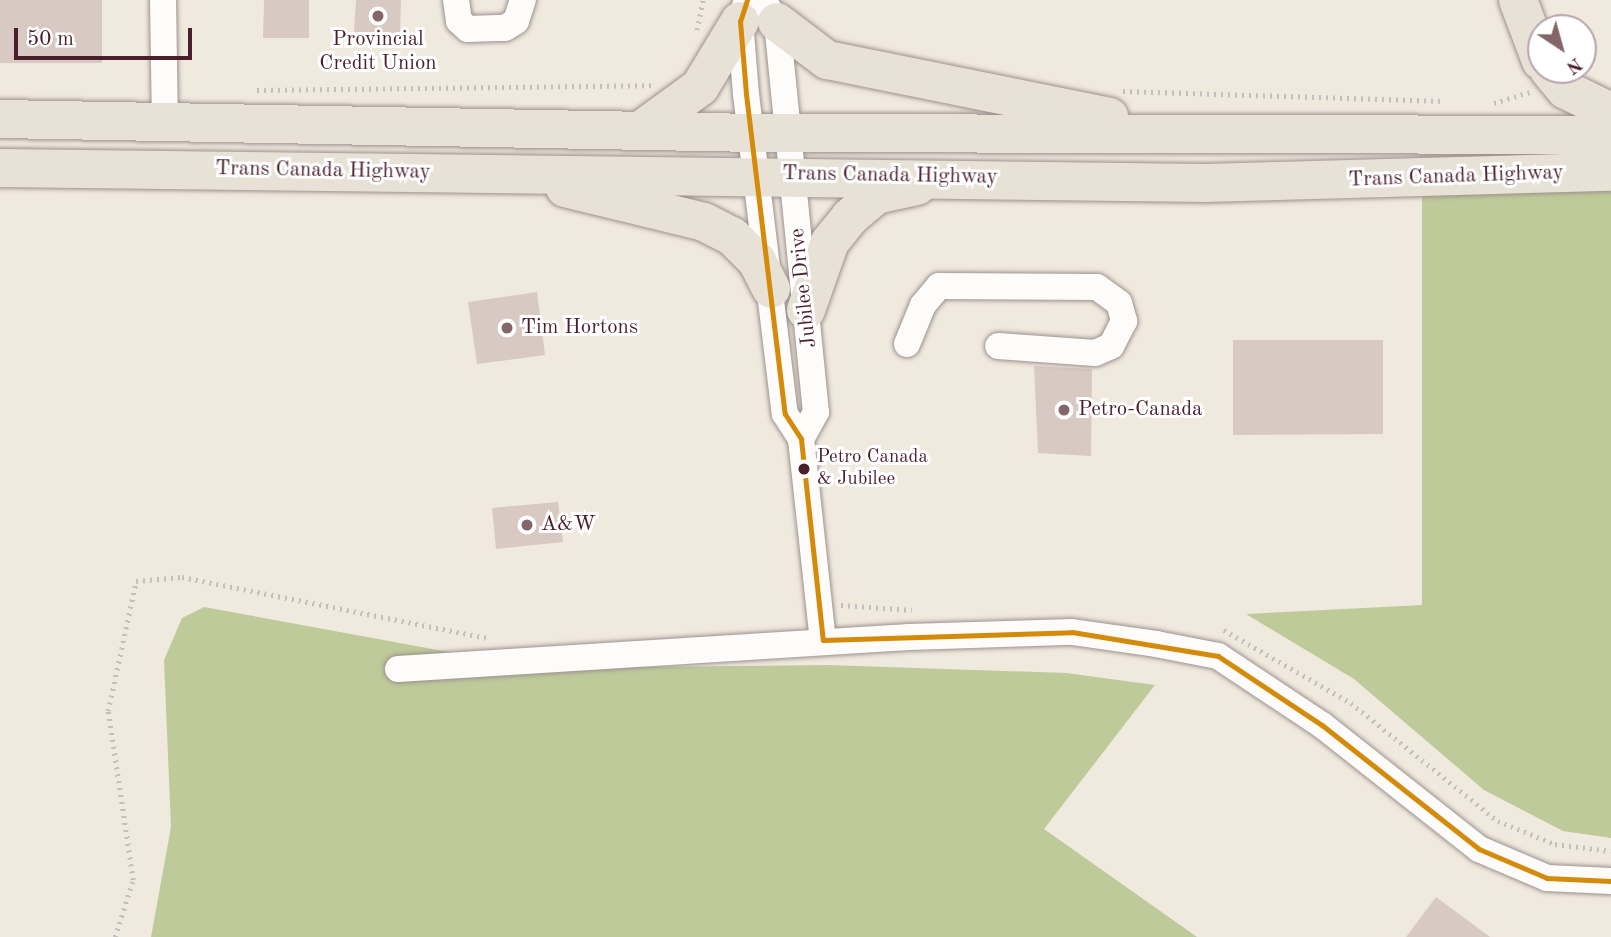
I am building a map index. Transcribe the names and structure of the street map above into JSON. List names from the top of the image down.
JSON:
{
  "streets": {
    "highway": ["Trans Canada Highway"],
    "street": ["Jubilee Drive"]
  },
  "crossings": [
    ["Trans Canada Highway", "Jubilee Drive"]
  ],
  "places": [
    "Provincial Credit Union",
    "Tim Hortons",
    "Petro-Canada",
    "Petro Canada & Jubilee",
    "A&W"
  ],
  "scale_bar": "50 m",
  "north": "bottom right"
}
